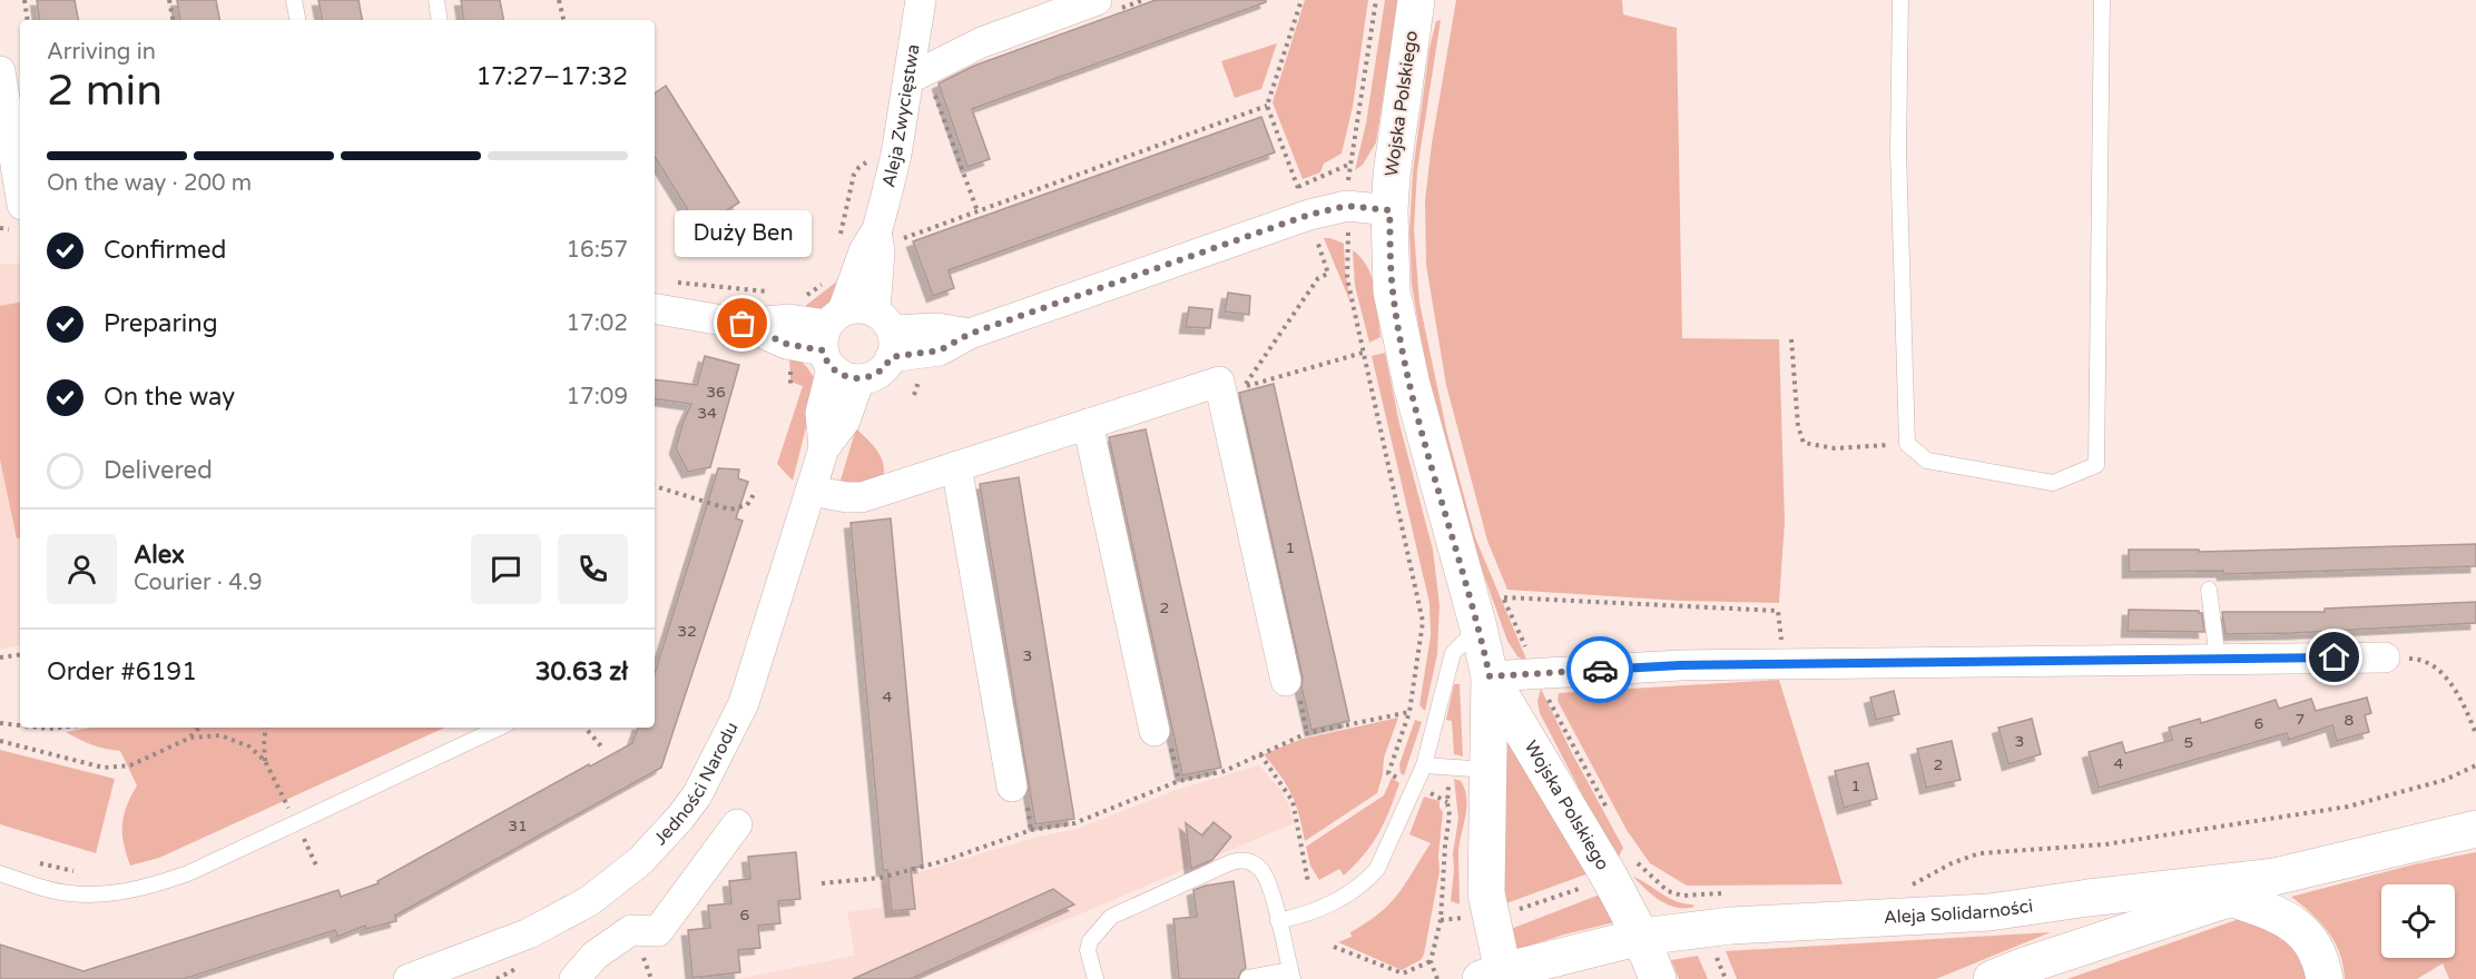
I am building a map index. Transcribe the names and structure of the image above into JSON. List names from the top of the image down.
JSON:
{
  "streets": {
    "main road": ["Wojska Polskiego", "Aleja Solidarności"],
    "street": ["Aleja Zwycięstwa", "Jedności Narodu"]
  },
  "crossings": [
    ["Wojska Polskiego", "Aleja Solidarności"],
    ["Aleja Zwycięstwa", "Jedności Narodu"]
  ],
  "places": ["Duży Ben"],
  "house_numbers": [
    "36",
    "34",
    "1",
    "2",
    "32",
    "3",
    "4",
    "7",
    "8",
    "6",
    "3",
    "5",
    "4",
    "2",
    "1",
    "31",
    "6"
  ],
  "page": {
    "heading": ["2 min", "Arriving in", "17:27–17:32"],
    "panel": [
      "Alex",
      "Courier · 4.9",
      "Order #6191",
      "30.63 zł"
    ],
    "bar": "On the way · 200 m",
    "bubble": "Duży Ben",
    "list": [
      ["Confirmed", "16:57"],
      ["Preparing", "17:02"],
      ["On the way", "17:09"],
      "Delivered"
    ]
  }
}
